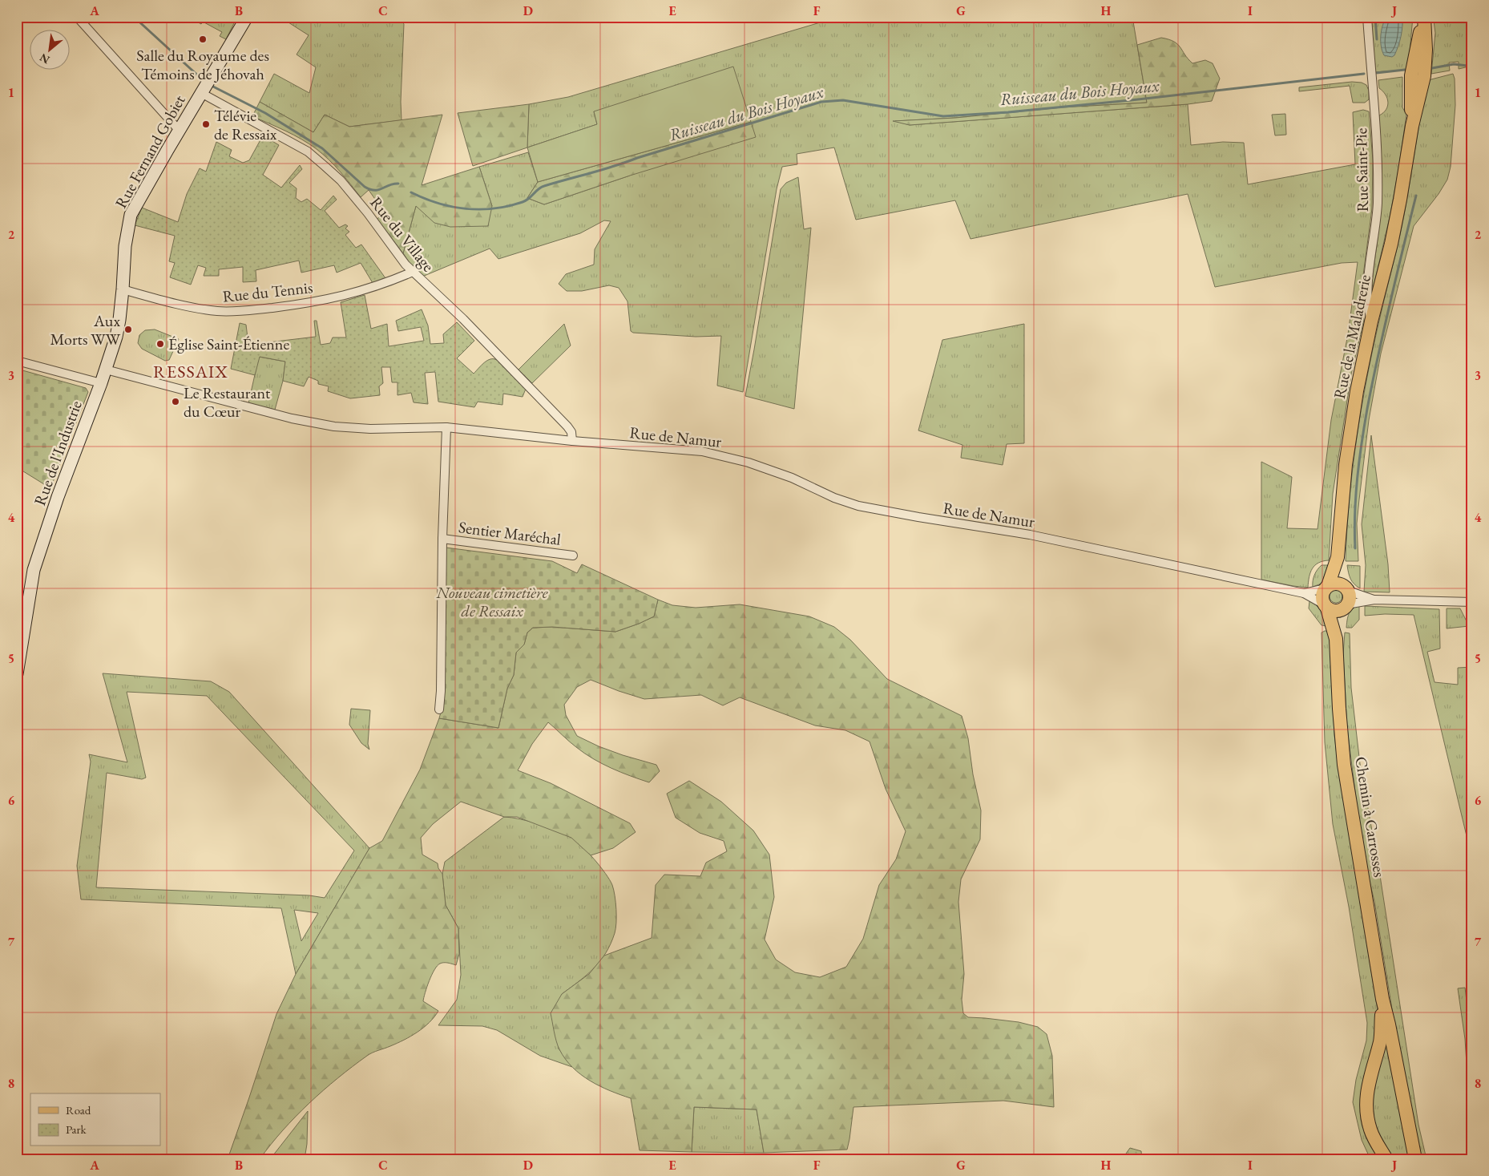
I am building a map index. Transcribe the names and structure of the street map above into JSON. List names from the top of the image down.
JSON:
{
  "streets": {
    "main road": ["Rue de la Maladrerie", "Chemin à Carrosses"],
    "street": [
      "Rue Fernand Gobiet",
      "Rue Saint-Pie",
      "Rue du Village",
      "Rue du Tennis",
      "Rue de Namur",
      "Rue de l'Industrie",
      "Sentier Maréchal"
    ]
  },
  "crossings": [
    ["Rue Fernand Gobiet", "Rue du Village"],
    ["Rue Fernand Gobiet", "Rue du Tennis"],
    ["Rue Fernand Gobiet", "Rue de Namur"],
    ["Rue Fernand Gobiet", "Rue de l'Industrie"],
    ["Rue Saint-Pie", "Rue de la Maladrerie"],
    ["Rue du Village", "Rue du Tennis"],
    ["Rue du Village", "Rue de Namur"],
    ["Rue de la Maladrerie", "Rue de Namur"],
    ["Rue de la Maladrerie", "Chemin à Carrosses"],
    ["Rue de Namur", "Sentier Maréchal"],
    ["Rue de Namur", "Chemin à Carrosses"]
  ],
  "districts": ["RESSAIX"],
  "water": ["Ruisseau du Bois Hoyaux"],
  "parks": ["Nouveau cimetière de Ressaix"],
  "places": [
    "Salle du Royaume des Témoins de Jéhovah",
    "Télévie de Ressaix",
    "Aux Morts WW",
    "Église Saint-Étienne",
    "Le Restaurant du Cœur"
  ],
  "legend": ["Road", "Park"],
  "north": "bottom left",
  "grid": {
    "columns": [
      "A",
      "B",
      "C",
      "D",
      "E",
      "F",
      "G",
      "H",
      "I",
      "J"
    ],
    "rows": [
      "1",
      "2",
      "3",
      "4",
      "5",
      "6",
      "7",
      "8"
    ]
  }
}
